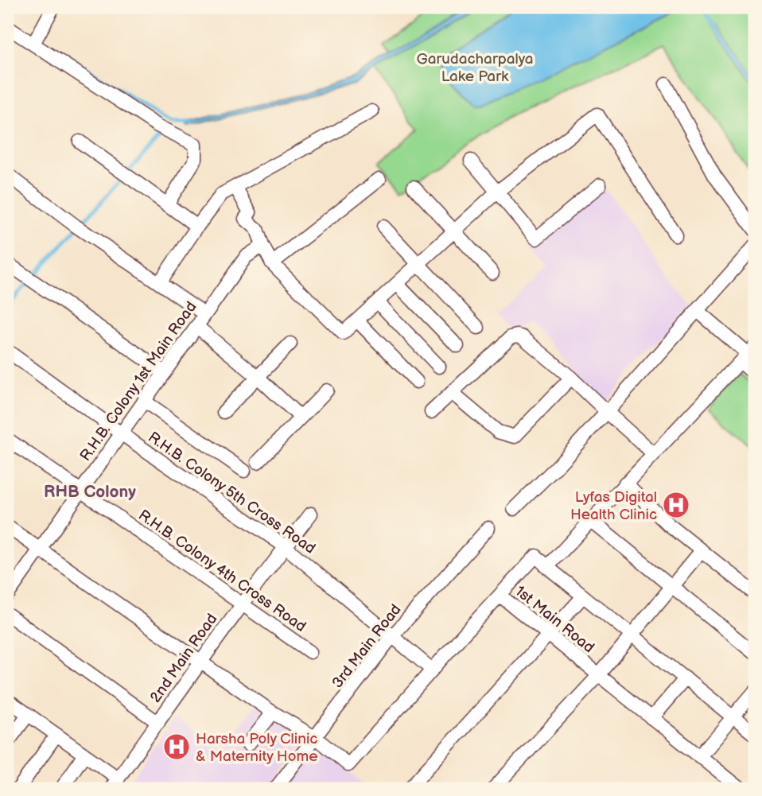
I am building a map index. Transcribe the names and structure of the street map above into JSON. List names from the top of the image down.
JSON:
{
  "streets": {
    "street": [
      "R.H.B. Colony 1st Main Road",
      "R.H.B. Colony 5th Cross Road",
      "R.H.B. Colony 4th Cross Road",
      "1st Main Road",
      "3rd Main Road",
      "2nd Main Road"
    ]
  },
  "crossings": [
    ["R.H.B. Colony 1st Main Road", "R.H.B. Colony 5th Cross Road"],
    ["R.H.B. Colony 1st Main Road", "R.H.B. Colony 4th Cross Road"],
    ["R.H.B. Colony 5th Cross Road", "3rd Main Road"],
    ["R.H.B. Colony 5th Cross Road", "2nd Main Road"],
    ["R.H.B. Colony 4th Cross Road", "2nd Main Road"]
  ],
  "districts": ["RHB Colony"],
  "parks": ["Garudacharpalya Lake Park"],
  "places": {
    "hospital": ["Lyfas Digital Health Clinic", "Harsha Poly Clinic & Maternity Home"]
  }
}
